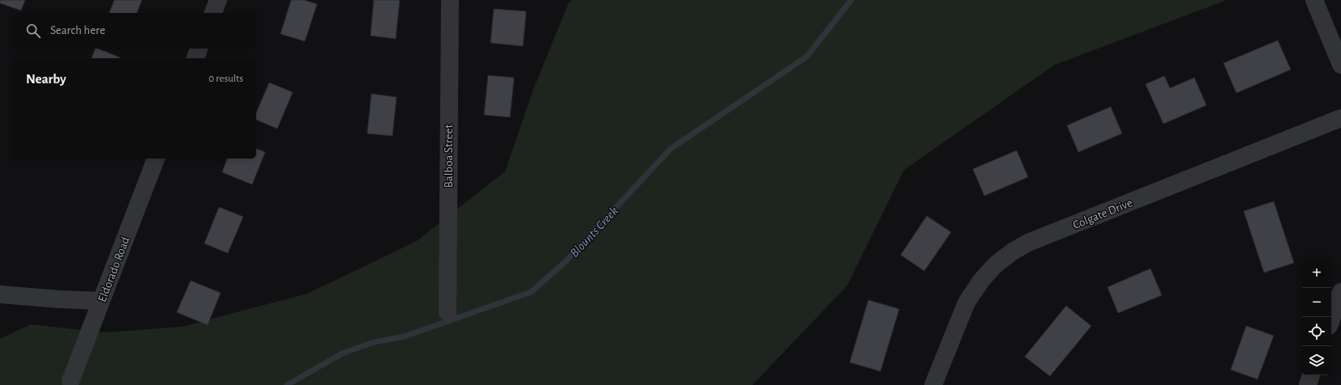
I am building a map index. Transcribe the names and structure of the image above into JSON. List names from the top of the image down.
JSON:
{
  "streets": {
    "street": ["Balboa Street", "Colgate Drive", "Eldorado Road"]
  },
  "water": ["Blounts Creek"],
  "page": {
    "search": "Search here",
    "heading": ["Nearby", "0 results"],
    "map_buttons": ["+", "−"]
  }
}
